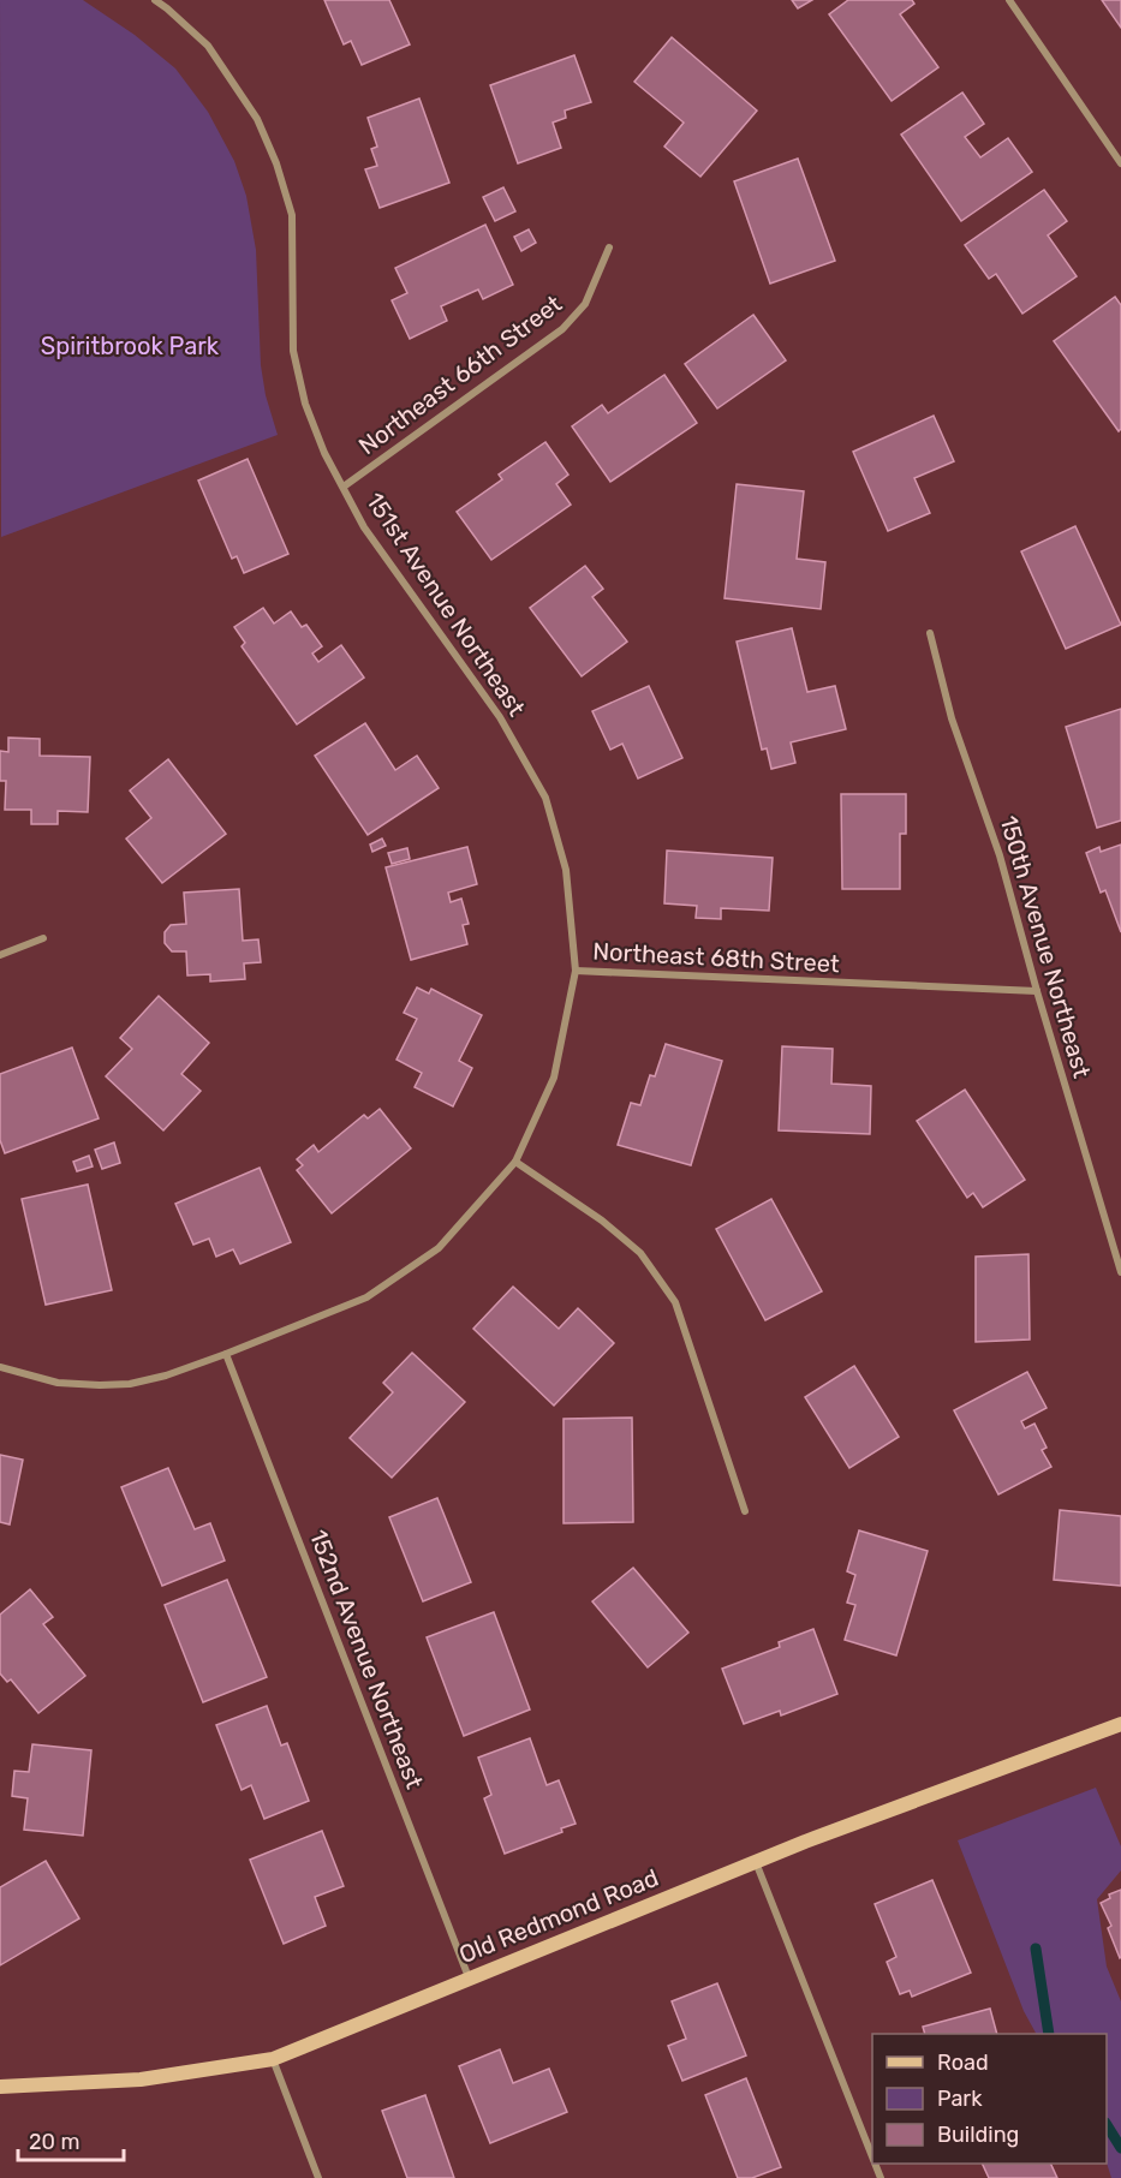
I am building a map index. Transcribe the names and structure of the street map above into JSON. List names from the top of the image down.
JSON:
{
  "streets": {
    "main road": ["Old Redmond Road"],
    "street": [
      "Northeast 66th Street",
      "151st Avenue Northeast",
      "150th Avenue Northeast",
      "Northeast 68th Street",
      "152nd Avenue Northeast"
    ]
  },
  "crossings": [
    ["Northeast 66th Street", "151st Avenue Northeast"],
    ["151st Avenue Northeast", "Northeast 68th Street"],
    ["150th Avenue Northeast", "Northeast 68th Street"],
    ["Northeast 68th Street", "152nd Avenue Northeast"],
    ["152nd Avenue Northeast", "Old Redmond Road"]
  ],
  "parks": ["Spiritbrook Park"],
  "legend": ["Road", "Park", "Building"],
  "scale_bar": "20 m"
}
